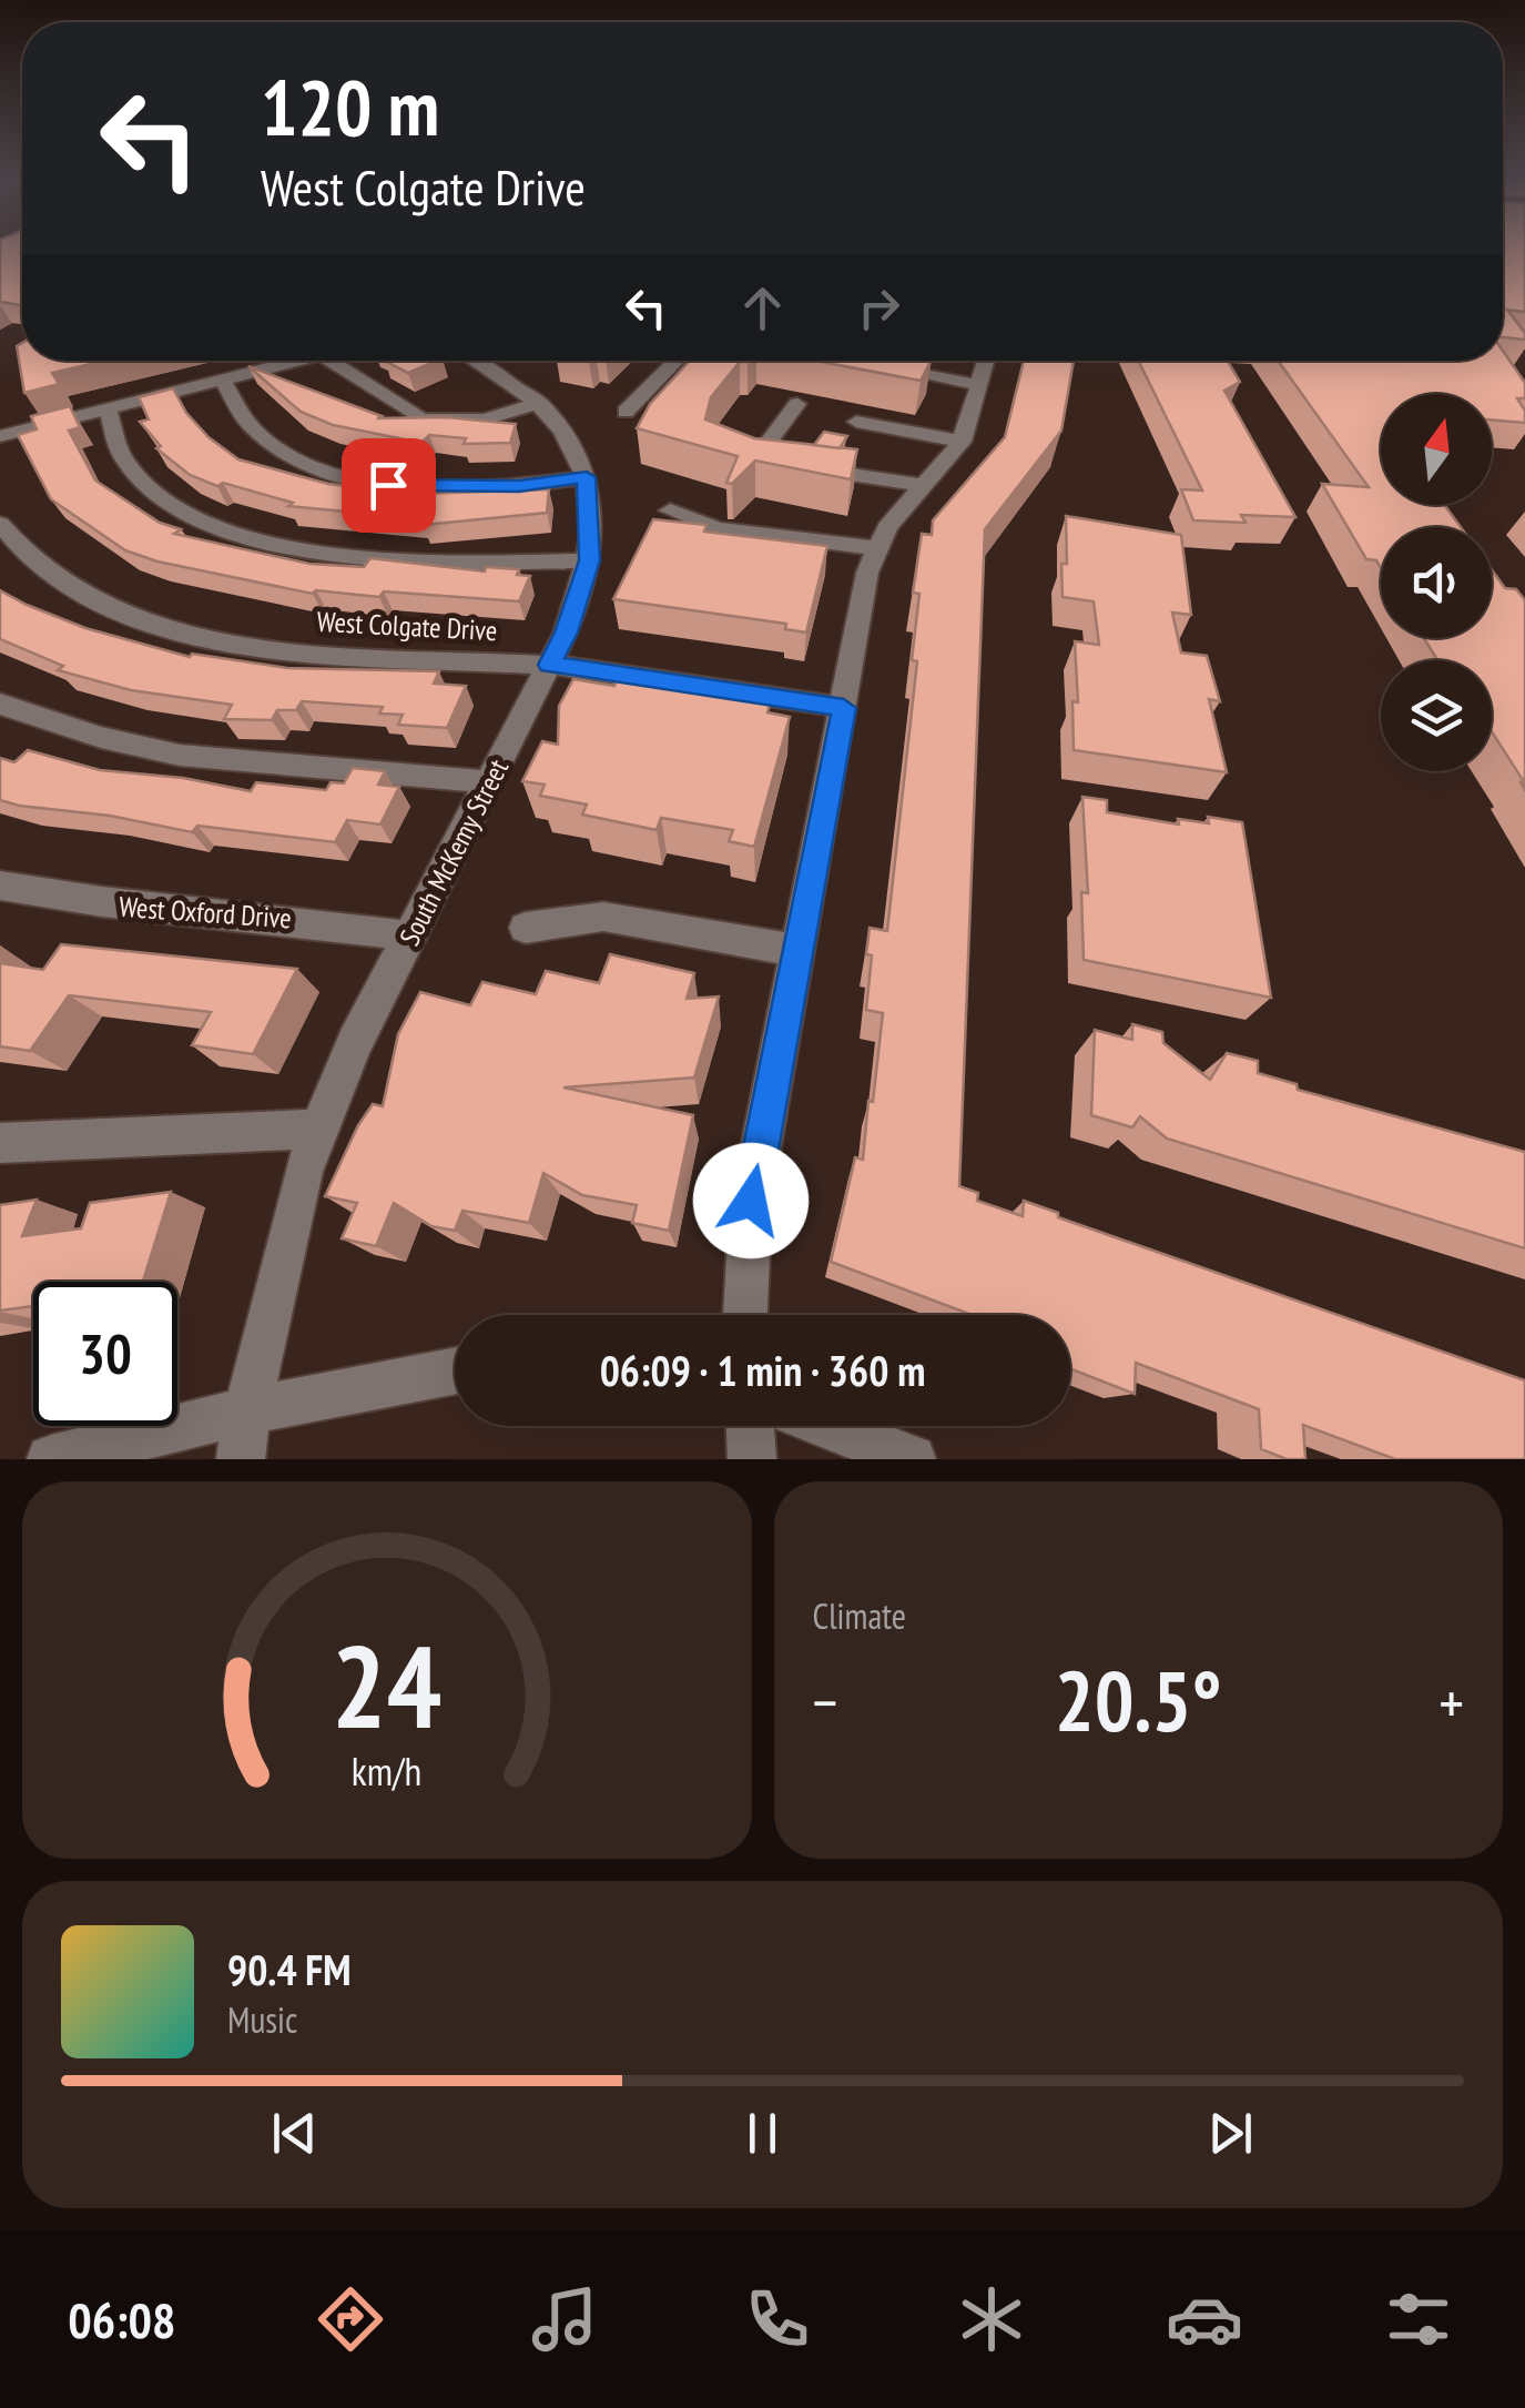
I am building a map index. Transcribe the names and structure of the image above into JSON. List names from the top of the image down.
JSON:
{
  "streets": {
    "street": ["West Colgate Drive", "South McKemy Street", "West Oxford Drive"]
  },
  "crossings": [
    ["West Colgate Drive", "South McKemy Street"],
    ["South McKemy Street", "West Oxford Drive"]
  ],
  "north": "top",
  "page": {
    "turn": ["120 m", "West Colgate Drive"],
    "limit": "30",
    "trip": "06:09 · 1 min · 360 m",
    "tile": "Climate",
    "heat": ["−", "20.5°", "+"],
    "song": ["90.4 FM", "Music"],
    "tabs": "06:08",
    "gauge": ["24", "km/h"]
  }
}
